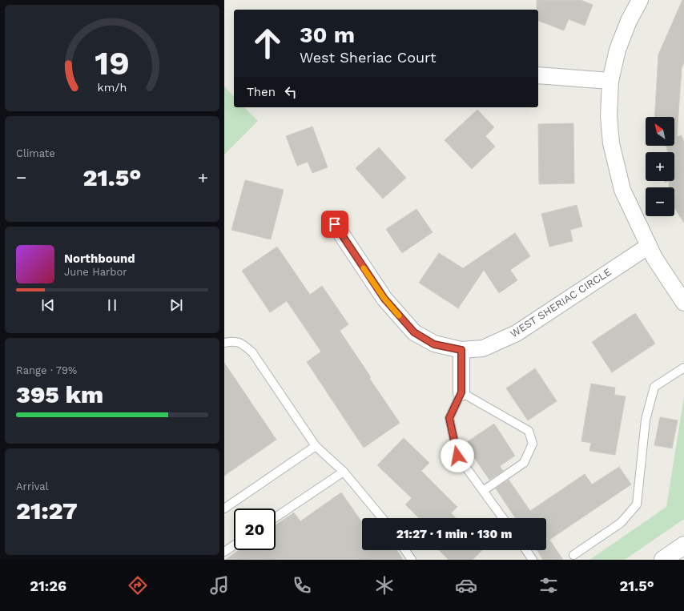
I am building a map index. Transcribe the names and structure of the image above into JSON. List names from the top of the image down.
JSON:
{
  "streets": {
    "street": ["WEST SHERIAC CIRCLE"]
  },
  "north": "top left",
  "page": {
    "turn": ["30 m", "West Sheriac Court"],
    "then": "Then",
    "tile": [
      "Climate",
      ["Range · 79%", "395 km"],
      ["Arrival", "21:27"]
    ],
    "map_buttons": ["+", "−"],
    "heat": ["−", "21.5°", "+"],
    "song": ["Northbound", "June Harbor"],
    "limit": "20",
    "trip": "21:27 · 1 min · 130 m",
    "tabs": ["21:26", "21.5°"],
    "gauge": ["19", "km/h"]
  }
}
